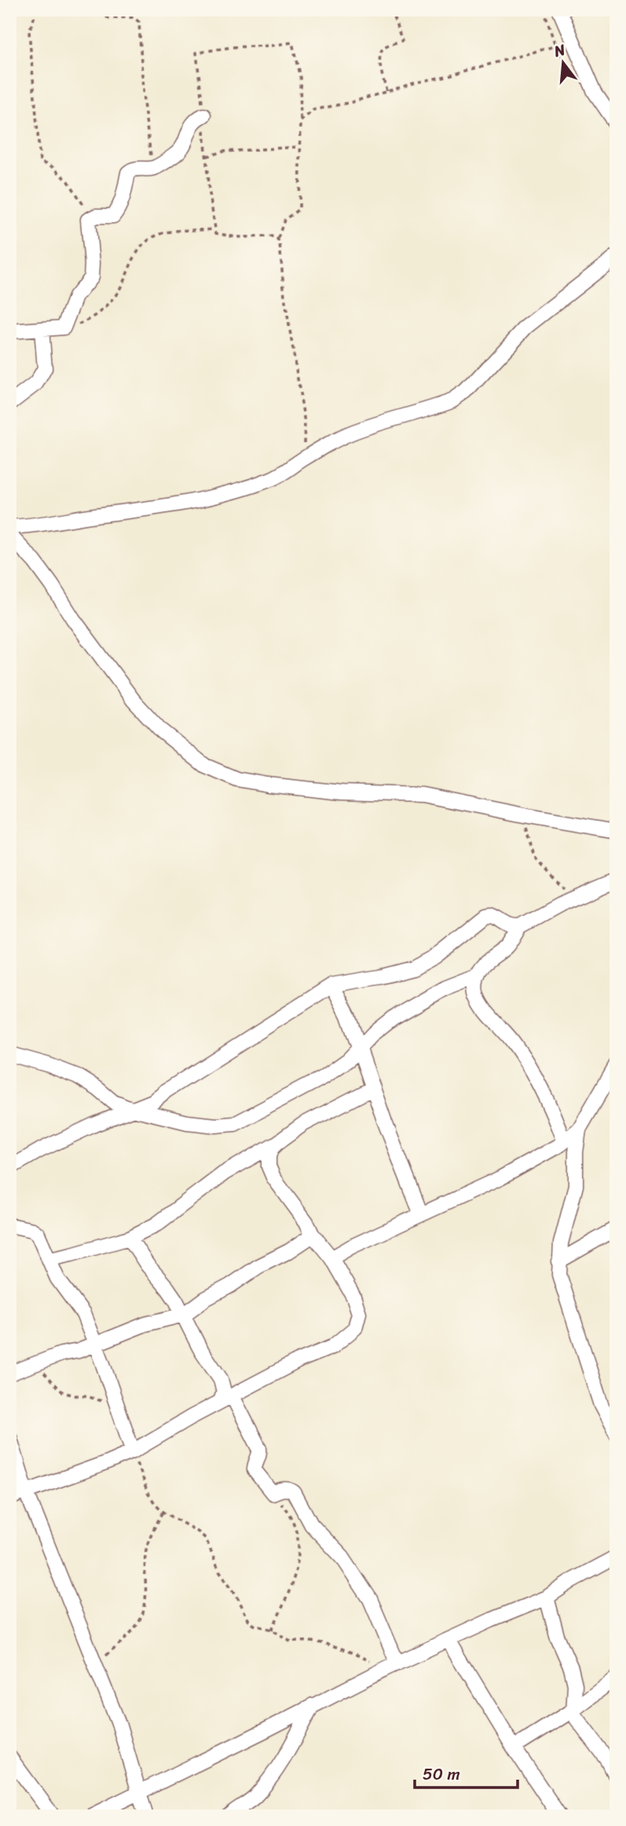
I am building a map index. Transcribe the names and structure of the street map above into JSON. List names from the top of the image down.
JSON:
{
  "scale_bar": "50 m",
  "north": "top"
}
